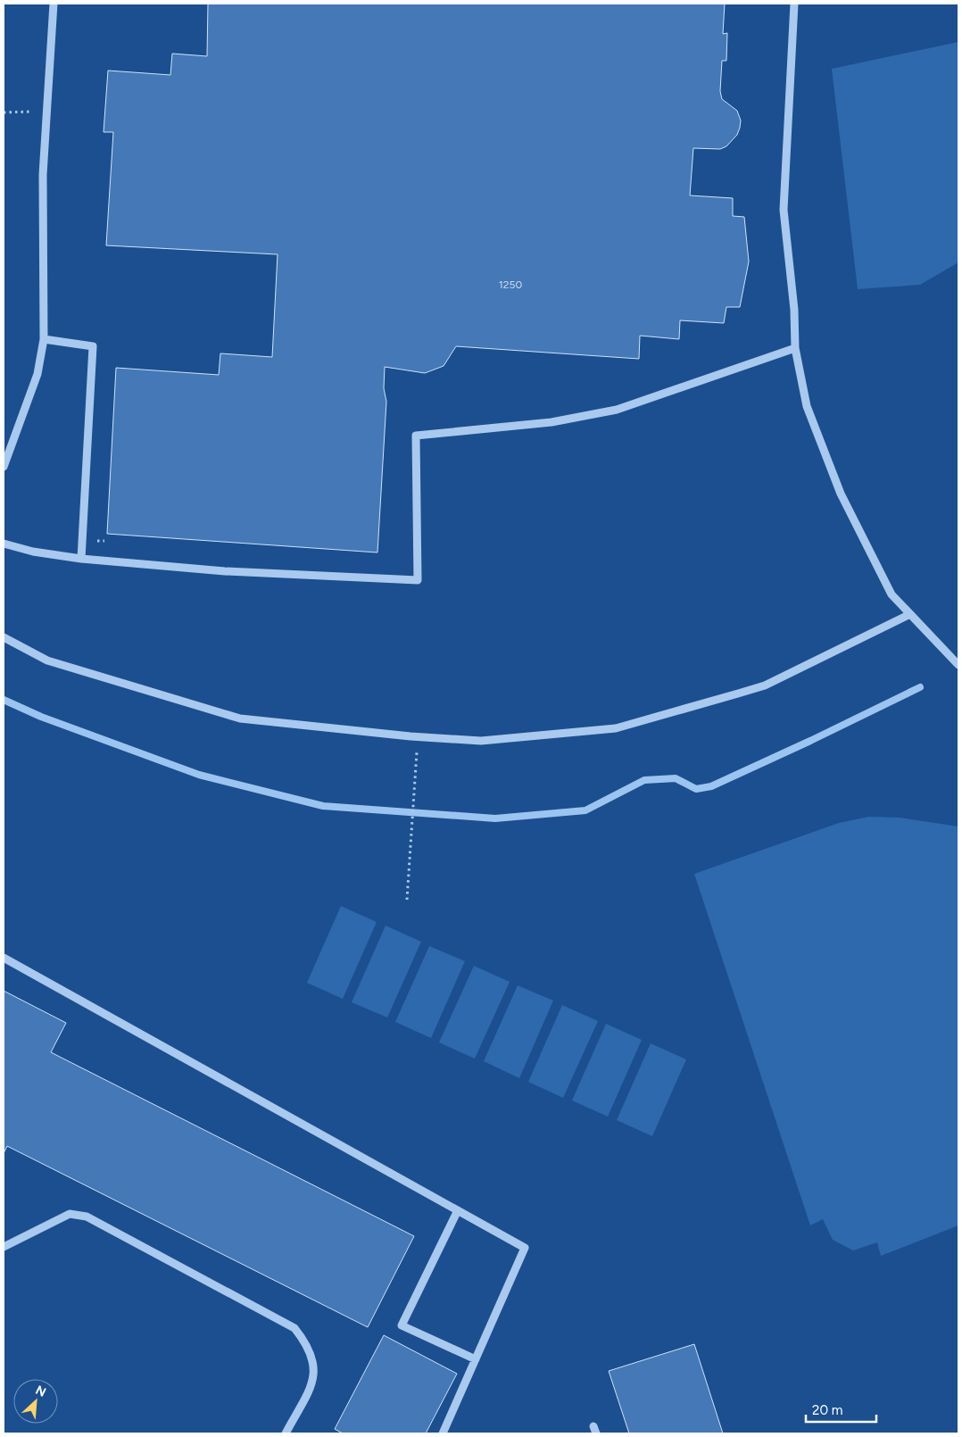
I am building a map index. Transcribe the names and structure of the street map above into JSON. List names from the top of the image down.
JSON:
{
  "house_numbers": ["1250"],
  "scale_bar": "20 m",
  "north": "top right"
}
